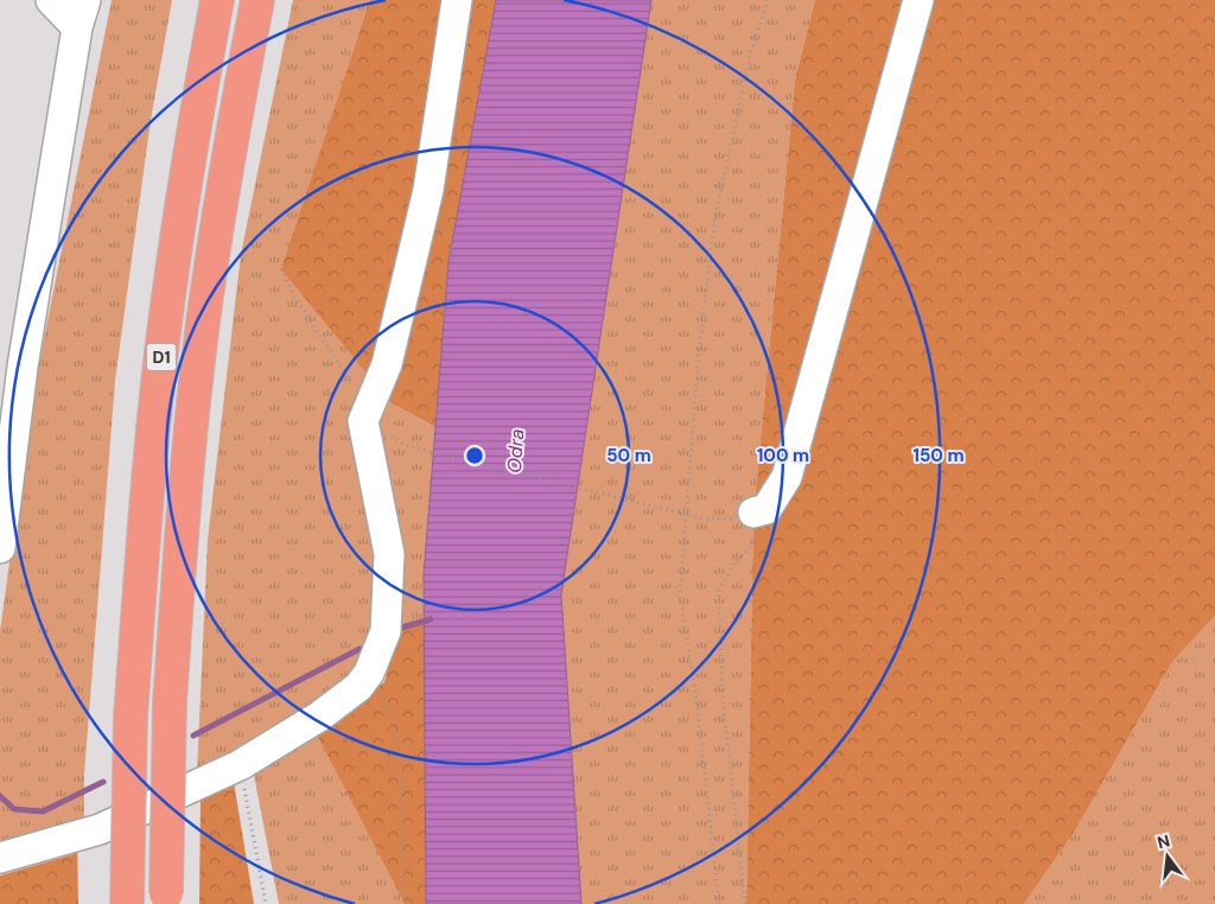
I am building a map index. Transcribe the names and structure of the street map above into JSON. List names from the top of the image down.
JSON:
{
  "streets": {
    "highway": ["D1"]
  },
  "water": ["Odra"],
  "north": "top",
  "rings": ["50 m", "100 m", "150 m"]
}
